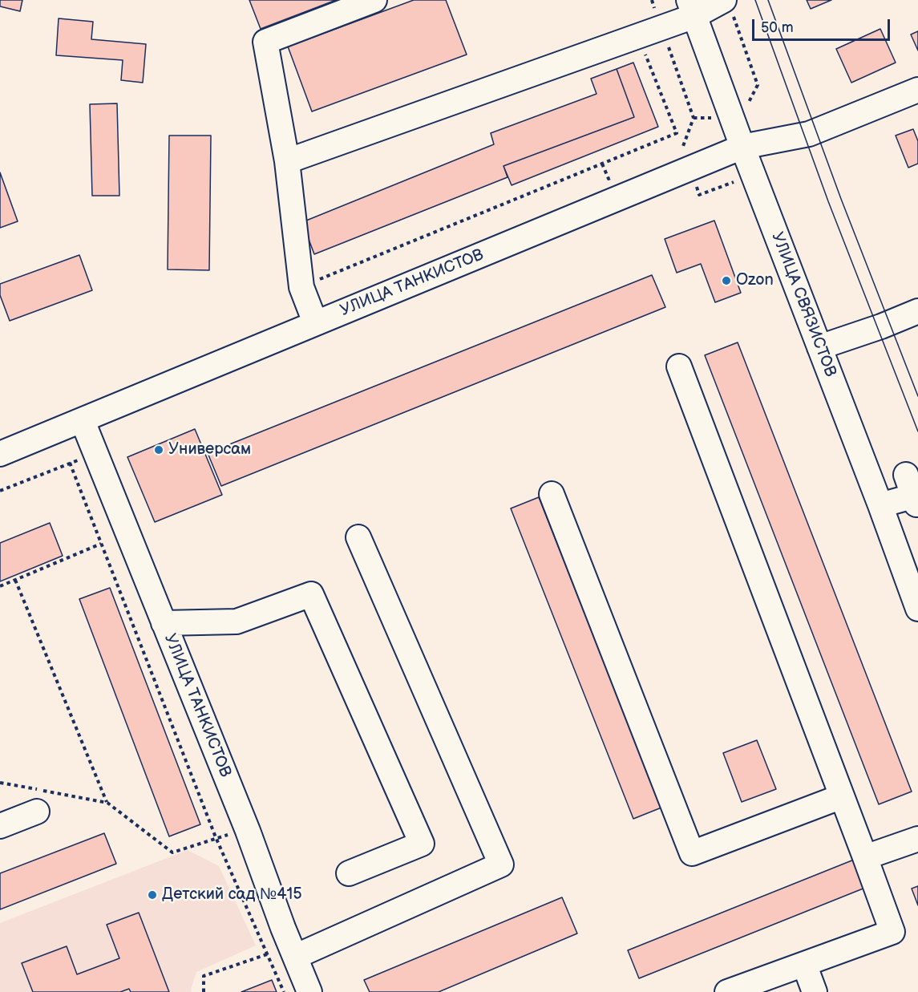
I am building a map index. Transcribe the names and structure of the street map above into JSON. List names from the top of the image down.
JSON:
{
  "streets": {
    "street": ["УЛИЦА ТАНКИСТОВ", "УЛИЦА СВЯЗИСТОВ"]
  },
  "crossings": [
    ["УЛИЦА ТАНКИСТОВ", "УЛИЦА СВЯЗИСТОВ"]
  ],
  "places": ["Ozon", "Универсам", "Детский сад №415"],
  "scale_bar": "50 m"
}
